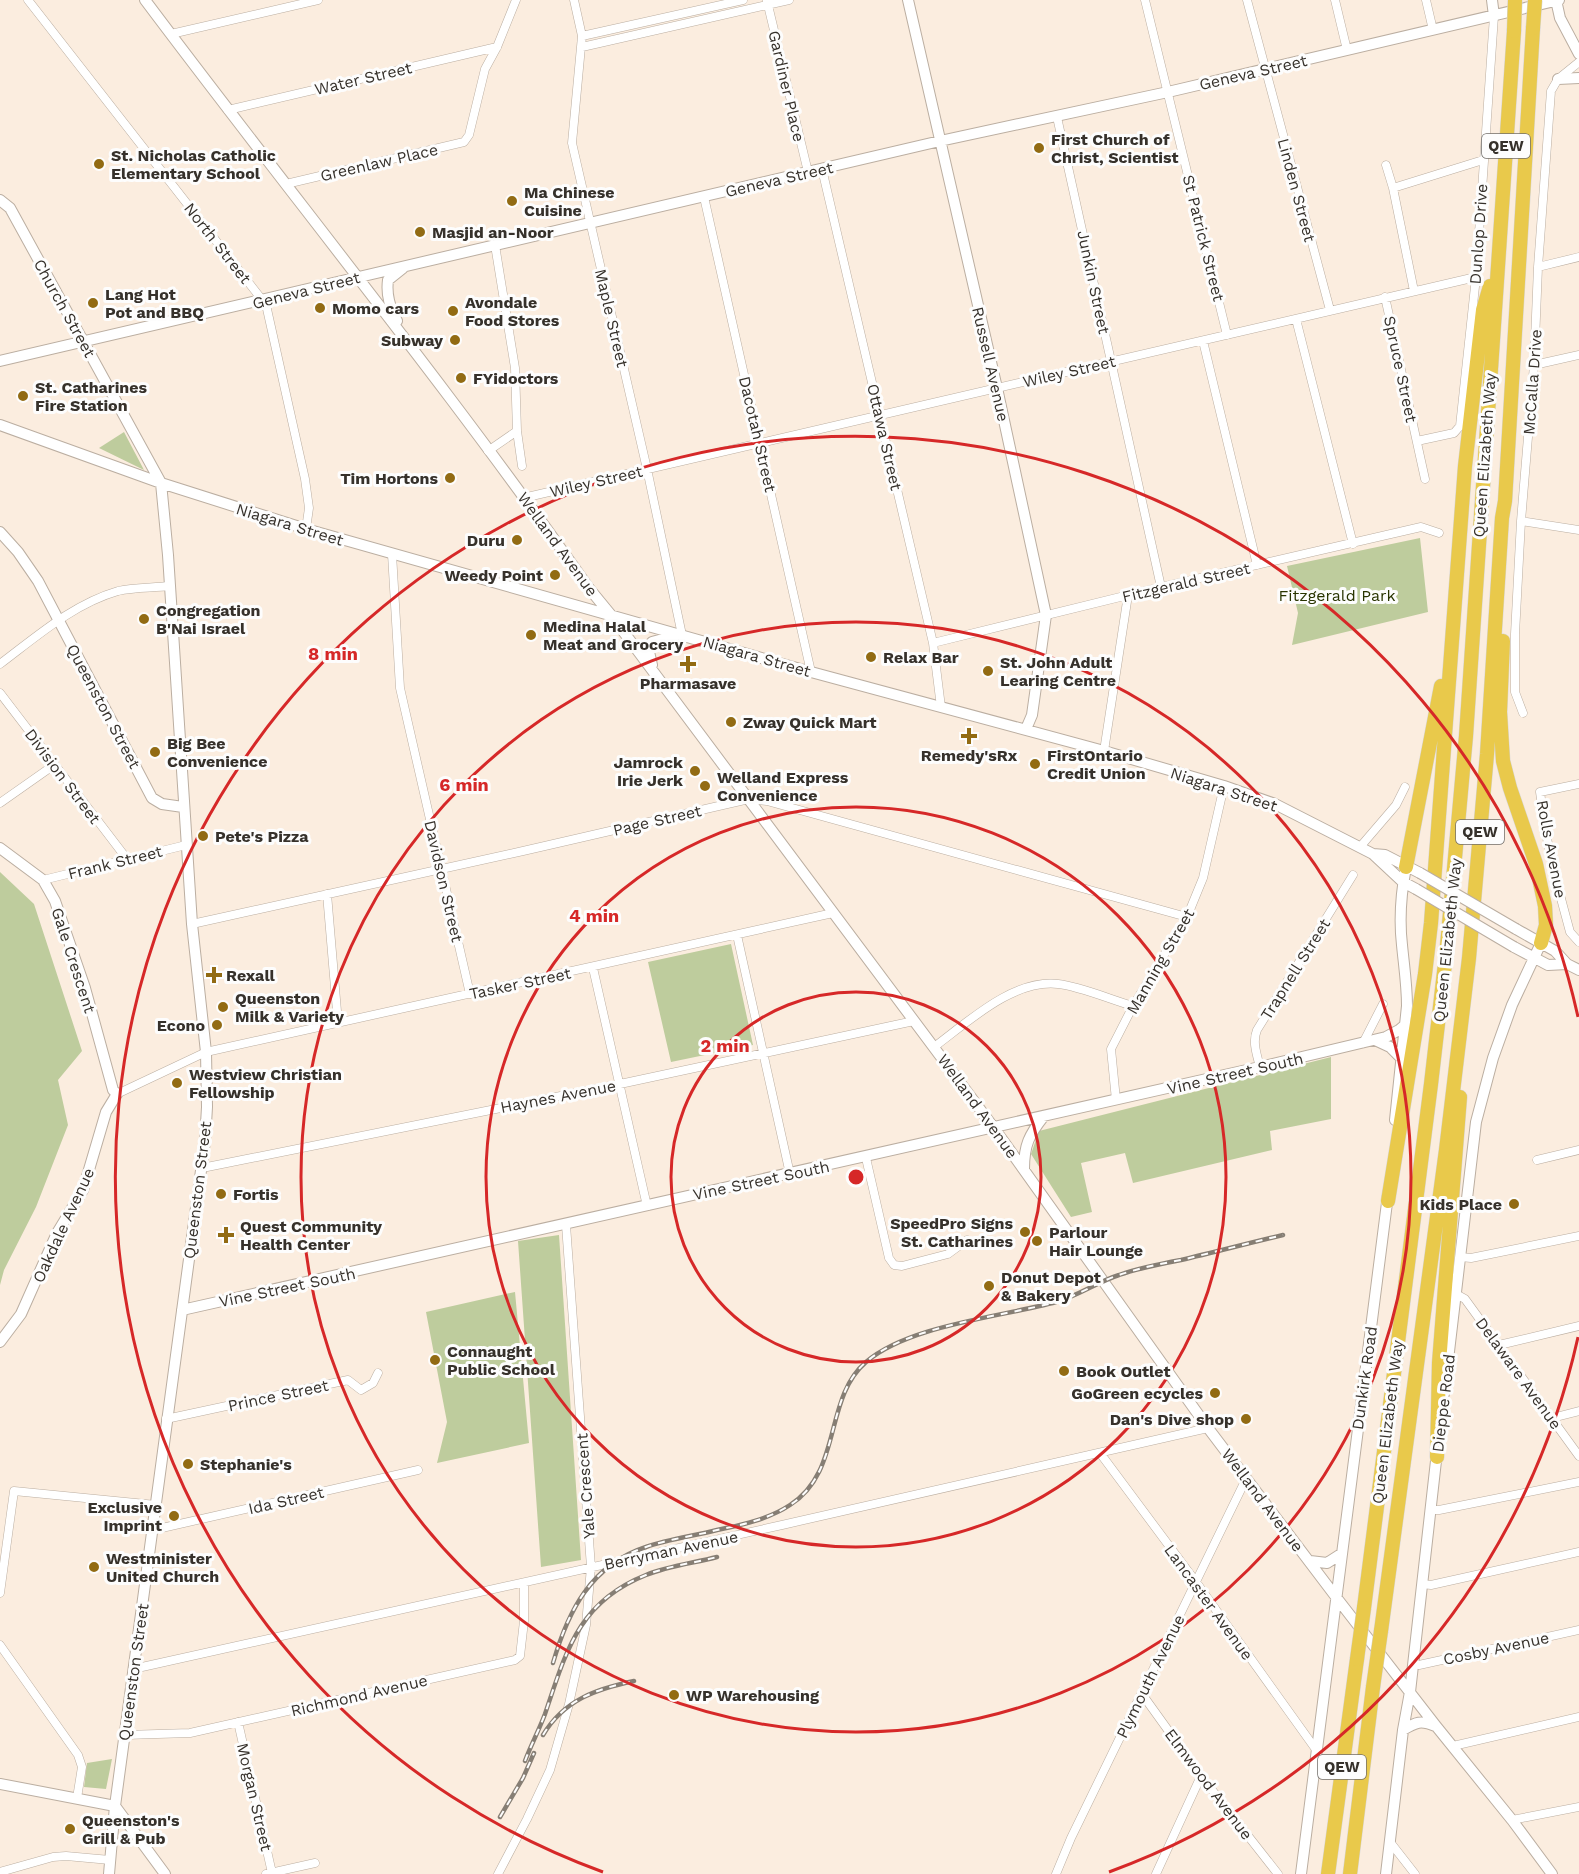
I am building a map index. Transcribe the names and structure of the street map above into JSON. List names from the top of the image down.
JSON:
{
  "streets": {
    "highway": ["QEW", "Queen Elizabeth Way"],
    "main road": [
      "Geneva Street",
      "Dunlop Drive",
      "Church Street",
      "Russell Avenue",
      "Niagara Street",
      "Welland Avenue",
      "Queenston Street",
      "Gale Crescent",
      "Vine Street South",
      "Oakdale Avenue",
      "Dunkirk Road",
      "Dieppe Road"
    ],
    "street": [
      "Water Street",
      "Gardiner Place",
      "Greenlaw Place",
      "Linden Street",
      "St Patrick Street",
      "North Street",
      "Junkin Street",
      "Maple Street",
      "Spruce Street",
      "Wiley Street",
      "McCalla Drive",
      "Dacotah Street",
      "Ottawa Street",
      "Fitzgerald Street",
      "Division Street",
      "Page Street",
      "Rolls Avenue",
      "Frank Street",
      "Davidson Street",
      "Manning Street",
      "Trapnell Street",
      "Tasker Street",
      "Haynes Avenue",
      "Delaware Avenue",
      "Prince Street",
      "Yale Crescent",
      "Ida Street",
      "Berryman Avenue",
      "Lancaster Avenue",
      "Cosby Avenue",
      "Plymouth Avenue",
      "Richmond Avenue",
      "Elmwood Avenue",
      "Morgan Street"
    ]
  },
  "crossings": [
    ["Geneva Street", "Gardiner Place"],
    ["Geneva Street", "Linden Street"],
    ["Geneva Street", "Dunlop Drive"],
    ["Geneva Street", "St Patrick Street"],
    ["Geneva Street", "North Street"],
    ["Geneva Street", "Junkin Street"],
    ["Geneva Street", "Church Street"],
    ["Geneva Street", "Maple Street"],
    ["Geneva Street", "Russell Avenue"],
    ["Geneva Street", "Dacotah Street"],
    ["Geneva Street", "Ottawa Street"],
    ["Water Street", "Greenlaw Place"],
    ["Linden Street", "Wiley Street"],
    ["Dunlop Drive", "Spruce Street"],
    ["Dunlop Drive", "Wiley Street"],
    ["St Patrick Street", "Wiley Street"],
    ["North Street", "Niagara Street"],
    ["Junkin Street", "Wiley Street"],
    ["Junkin Street", "Fitzgerald Street"],
    ["Church Street", "Niagara Street"],
    ["Church Street", "Queenston Street"],
    ["Maple Street", "Wiley Street"],
    ["Maple Street", "Niagara Street"],
    ["Russell Avenue", "Wiley Street"],
    ["Russell Avenue", "Niagara Street"],
    ["Russell Avenue", "Fitzgerald Street"],
    ["Spruce Street", "Wiley Street"],
    ["Wiley Street", "Dacotah Street"],
    ["Wiley Street", "Ottawa Street"],
    ["Wiley Street", "Welland Avenue"],
    ["Dacotah Street", "Niagara Street"],
    ["Ottawa Street", "Niagara Street"],
    ["Ottawa Street", "Fitzgerald Street"],
    ["Niagara Street", "Welland Avenue"],
    ["Niagara Street", "Davidson Street"],
    ["Niagara Street", "Manning Street"],
    ["Niagara Street", "Dunkirk Road"],
    ["Niagara Street", "Dieppe Road"],
    ["Welland Avenue", "Page Street"],
    ["Welland Avenue", "Tasker Street"],
    ["Welland Avenue", "Vine Street South"],
    ["Welland Avenue", "Haynes Avenue"],
    ["Welland Avenue", "Dunkirk Road"],
    ["Welland Avenue", "Dieppe Road"],
    ["Welland Avenue", "Berryman Avenue"],
    ["Welland Avenue", "Plymouth Avenue"],
    ["Queenston Street", "Page Street"],
    ["Queenston Street", "Frank Street"],
    ["Queenston Street", "Tasker Street"],
    ["Queenston Street", "Vine Street South"],
    ["Queenston Street", "Haynes Avenue"],
    ["Queenston Street", "Prince Street"],
    ["Queenston Street", "Ida Street"],
    ["Queenston Street", "Berryman Avenue"],
    ["Queenston Street", "Richmond Avenue"],
    ["Division Street", "Frank Street"],
    ["Page Street", "Davidson Street"],
    ["Page Street", "Manning Street"],
    ["Frank Street", "Gale Crescent"],
    ["Davidson Street", "Tasker Street"],
    ["Gale Crescent", "Oakdale Avenue"],
    ["Manning Street", "Vine Street South"],
    ["Trapnell Street", "Vine Street South"],
    ["Vine Street South", "Dunkirk Road"],
    ["Vine Street South", "Yale Crescent"],
    ["Delaware Avenue", "Dieppe Road"],
    ["Dunkirk Road", "Lancaster Avenue"],
    ["Dieppe Road", "Cosby Avenue"],
    ["Yale Crescent", "Berryman Avenue"],
    ["Berryman Avenue", "Lancaster Avenue"],
    ["Berryman Avenue", "Richmond Avenue"],
    ["Lancaster Avenue", "Plymouth Avenue"],
    ["Plymouth Avenue", "Elmwood Avenue"],
    ["Richmond Avenue", "Morgan Street"]
  ],
  "parks": ["Fitzgerald Park"],
  "places": {
    "other": [
      "First Church of Christ, Scientist",
      "St. Nicholas Catholic Elementary School",
      "Ma Chinese Cuisine",
      "Masjid an-Noor",
      "Lang Hot Pot and BBQ",
      "Momo cars",
      "Avondale Food Stores",
      "Subway",
      "FYidoctors",
      "St. Catharines Fire Station",
      "Tim Hortons",
      "Duru",
      "Weedy Point",
      "Congregation B'Nai Israel",
      "Medina Halal Meat and Grocery",
      "Relax Bar",
      "St. John Adult Learing Centre",
      "Zway Quick Mart",
      "Big Bee Convenience",
      "FirstOntario Credit Union",
      "Jamrock Irie Jerk",
      "Welland Express Convenience",
      "Pete's Pizza",
      "Queenston Milk & Variety",
      "Econo",
      "Westview Christian Fellowship",
      "Fortis",
      "Kids Place",
      "SpeedPro Signs St. Catharines",
      "Parlour Hair Lounge",
      "Donut Depot & Bakery",
      "Connaught Public School",
      "Book Outlet",
      "GoGreen ecycles",
      "Dan's Dive shop",
      "Stephanie's",
      "Exclusive Imprint",
      "Westminister United Church",
      "WP Warehousing",
      "Queenston's Grill & Pub"
    ],
    "health": [
      "Pharmasave",
      "Remedy'sRx",
      "Rexall",
      "Quest Community Health Center"
    ]
  },
  "rings": [
    "8 min",
    "6 min",
    "4 min",
    "2 min"
  ]
}
